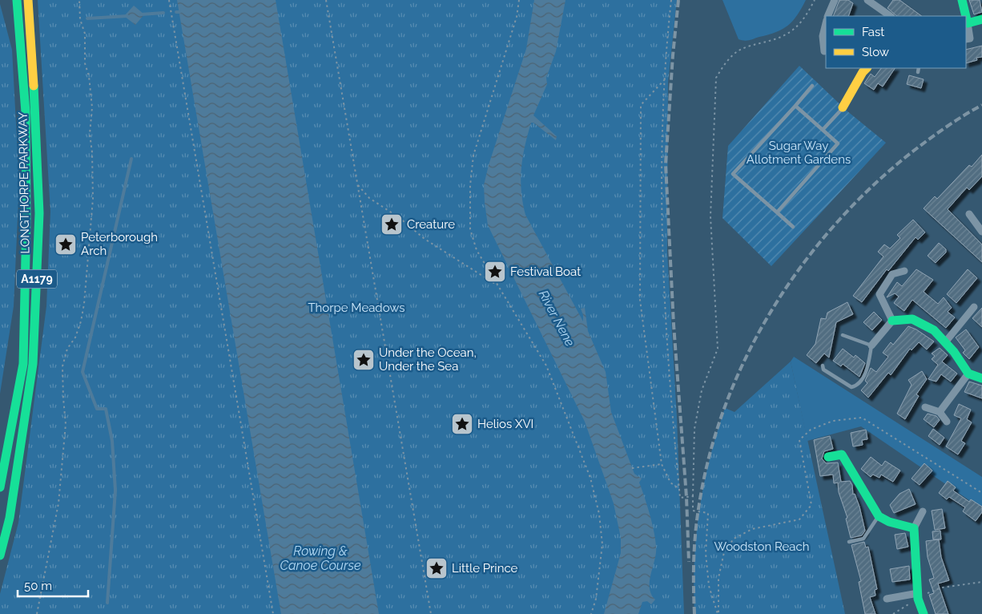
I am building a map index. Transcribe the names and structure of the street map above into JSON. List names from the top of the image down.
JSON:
{
  "streets": {
    "main road": ["LONGTHORPE PARKWAY", "A1179"]
  },
  "water": ["River Nene", "Rowing & Canoe Course"],
  "parks": ["Sugar Way Allotment Gardens", "Thorpe Meadows", "Woodston Reach"],
  "places": {
    "place": [
      "Creature",
      "Peterborough Arch",
      "Festival Boat",
      "Under the Ocean, Under the Sea",
      "Helios XVI",
      "Little Prince"
    ]
  },
  "legend": ["Fast", "Slow"],
  "scale_bar": "50 m"
}
